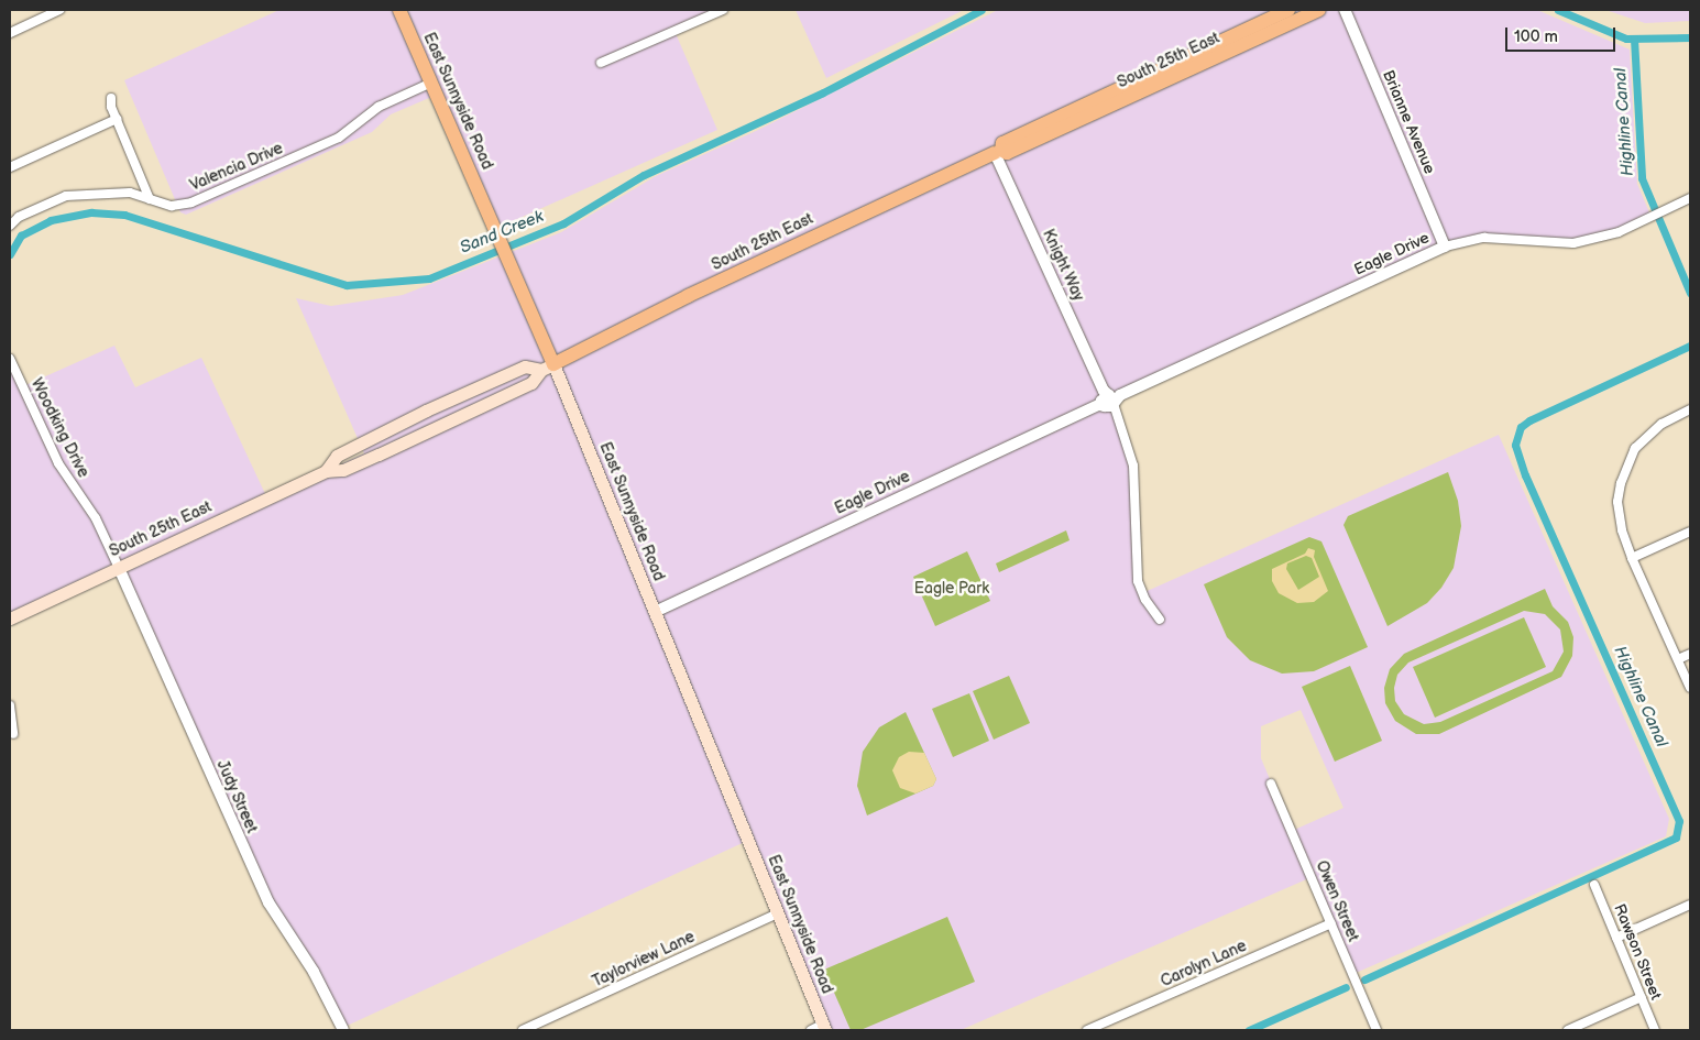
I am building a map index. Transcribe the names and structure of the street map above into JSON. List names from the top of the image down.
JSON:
{
  "streets": {
    "main road": ["South 25th East", "East Sunnyside Road"],
    "street": [
      "Brianne Avenue",
      "Valencia Drive",
      "Eagle Drive",
      "Knight Way",
      "Woodking Drive",
      "Judy Street",
      "Owen Street",
      "Rawson Street",
      "Taylorview Lane",
      "Carolyn Lane"
    ]
  },
  "crossings": [
    ["South 25th East", "East Sunnyside Road"],
    ["South 25th East", "Knight Way"],
    ["South 25th East", "Woodking Drive"],
    ["South 25th East", "Judy Street"],
    ["East Sunnyside Road", "Valencia Drive"],
    ["East Sunnyside Road", "Eagle Drive"],
    ["East Sunnyside Road", "Taylorview Lane"],
    ["Brianne Avenue", "Eagle Drive"],
    ["Eagle Drive", "Knight Way"],
    ["Woodking Drive", "Judy Street"],
    ["Owen Street", "Carolyn Lane"]
  ],
  "water": ["Highline Canal", "Sand Creek"],
  "parks": ["Eagle Park"],
  "scale_bar": "100 m"
}
